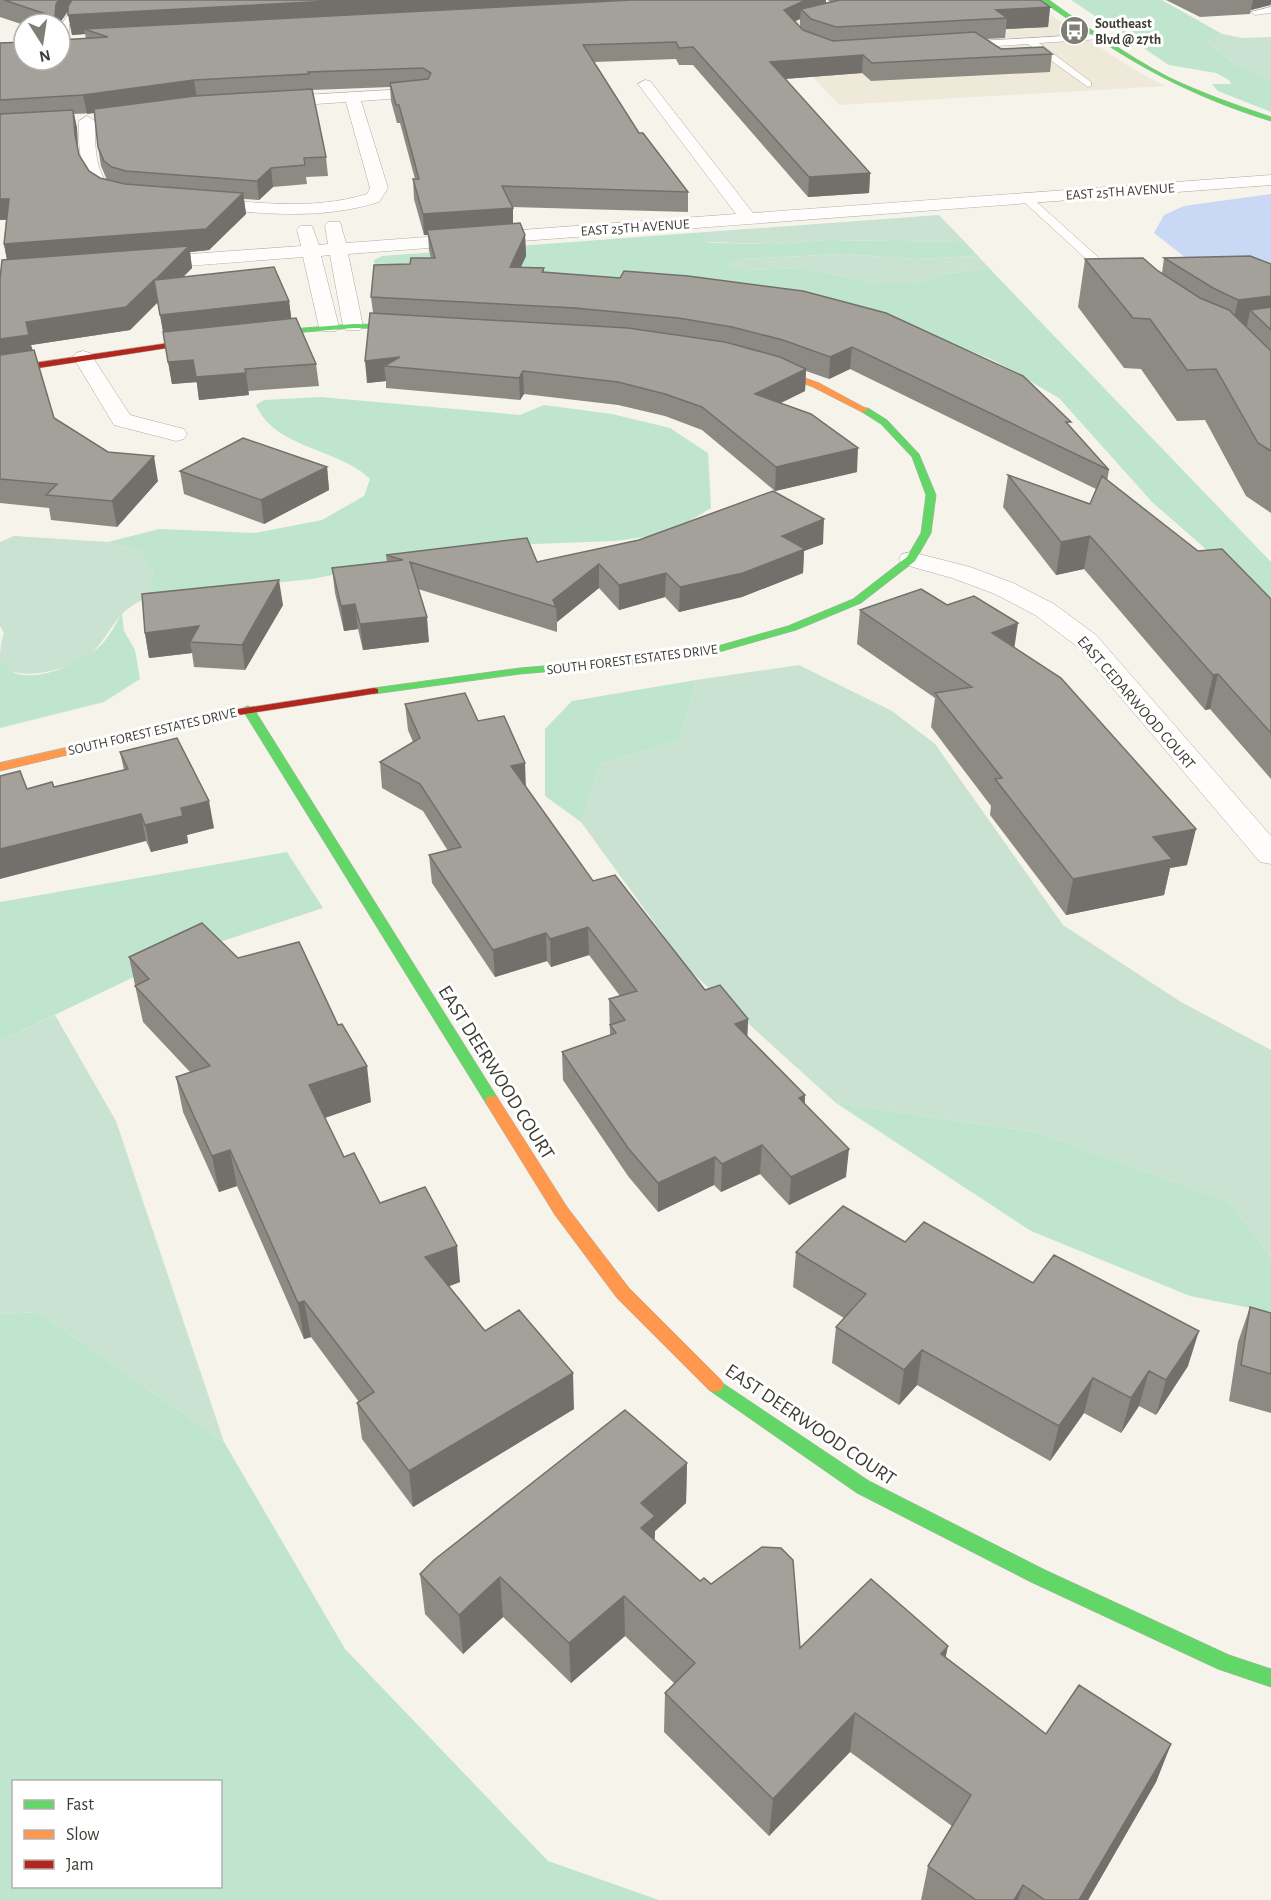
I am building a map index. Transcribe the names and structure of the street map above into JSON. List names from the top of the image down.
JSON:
{
  "streets": {
    "street": [
      "EAST 25TH AVENUE",
      "SOUTH FOREST ESTATES DRIVE",
      "EAST CEDARWOOD COURT",
      "EAST DEERWOOD COURT"
    ]
  },
  "crossings": [
    ["SOUTH FOREST ESTATES DRIVE", "EAST CEDARWOOD COURT"],
    ["SOUTH FOREST ESTATES DRIVE", "EAST DEERWOOD COURT"]
  ],
  "places": {
    "bus stop": ["Southeast Blvd @ 27th"]
  },
  "legend": ["Fast", "Slow", "Jam"],
  "north": "bottom"
}
